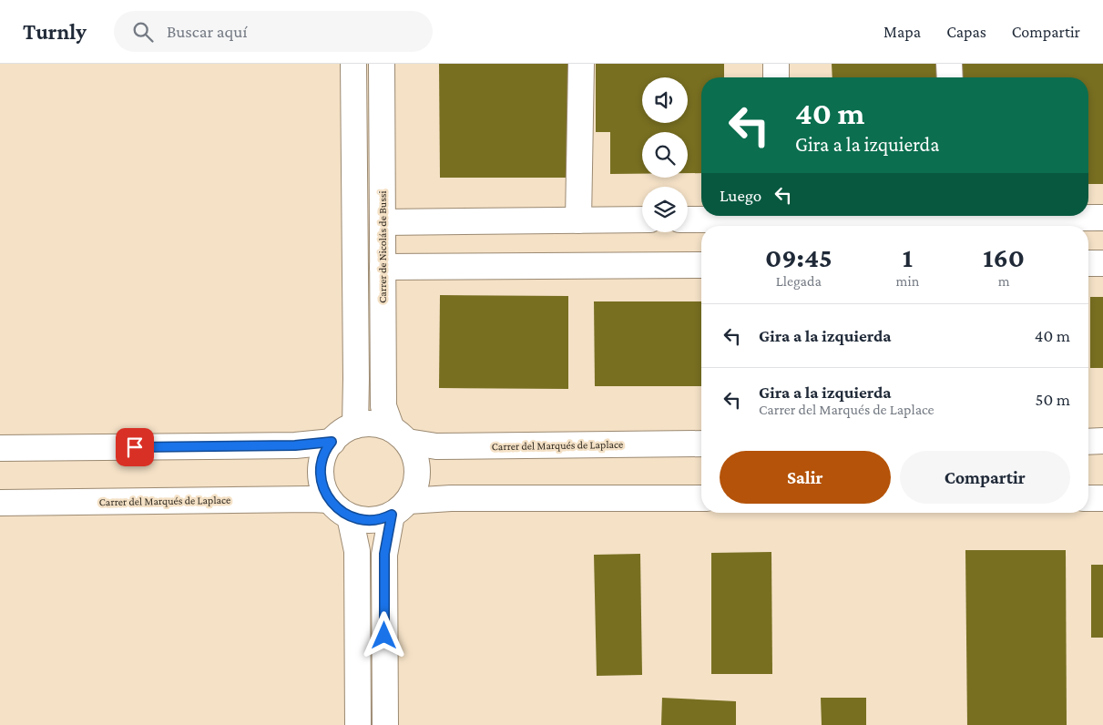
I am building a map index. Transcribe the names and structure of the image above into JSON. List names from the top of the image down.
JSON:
{
  "streets": {
    "street": ["Carrer de Nicolás de Bussi", "Carrer del Marqués de Laplace"]
  },
  "crossings": [
    ["Carrer de Nicolás de Bussi", "Carrer del Marqués de Laplace"]
  ],
  "page": {
    "header": "Turnly",
    "search": "Buscar aquí",
    "nav": ["Mapa", "Capas", "Compartir"],
    "turn": ["40 m", "Gira a la izquierda"],
    "then": "Luego",
    "eta": [
      "09:45",
      "Llegada",
      "1",
      "min",
      "160",
      "m"
    ],
    "list": [
      {
        "name": "Gira a la izquierda",
        "value": "40 m"
      },
      {
        "name": "Gira a la izquierda",
        "note": "Carrer del Marqués de Laplace",
        "value": "50 m"
      }
    ],
    "buttons": ["Salir", "Compartir"]
  }
}
